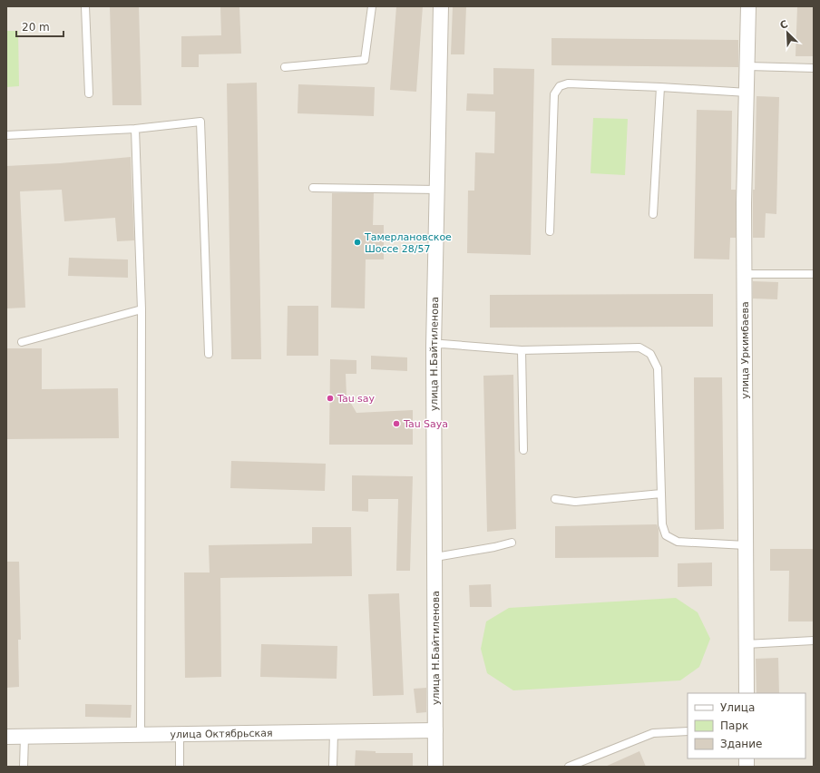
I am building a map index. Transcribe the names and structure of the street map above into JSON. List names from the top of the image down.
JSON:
{
  "streets": {
    "street": ["улица Уркимбаева", "улица Н.Байтиленова", "улица Октябрьская"]
  },
  "crossings": [
    ["улица Н.Байтиленова", "улица Октябрьская"]
  ],
  "places": ["Тамерлановское Шоссе 28/57", "Tau say", "Tau Saya"],
  "legend": ["Улица", "Парк", "Здание"],
  "scale_bar": "20 m",
  "north": "top left"
}
